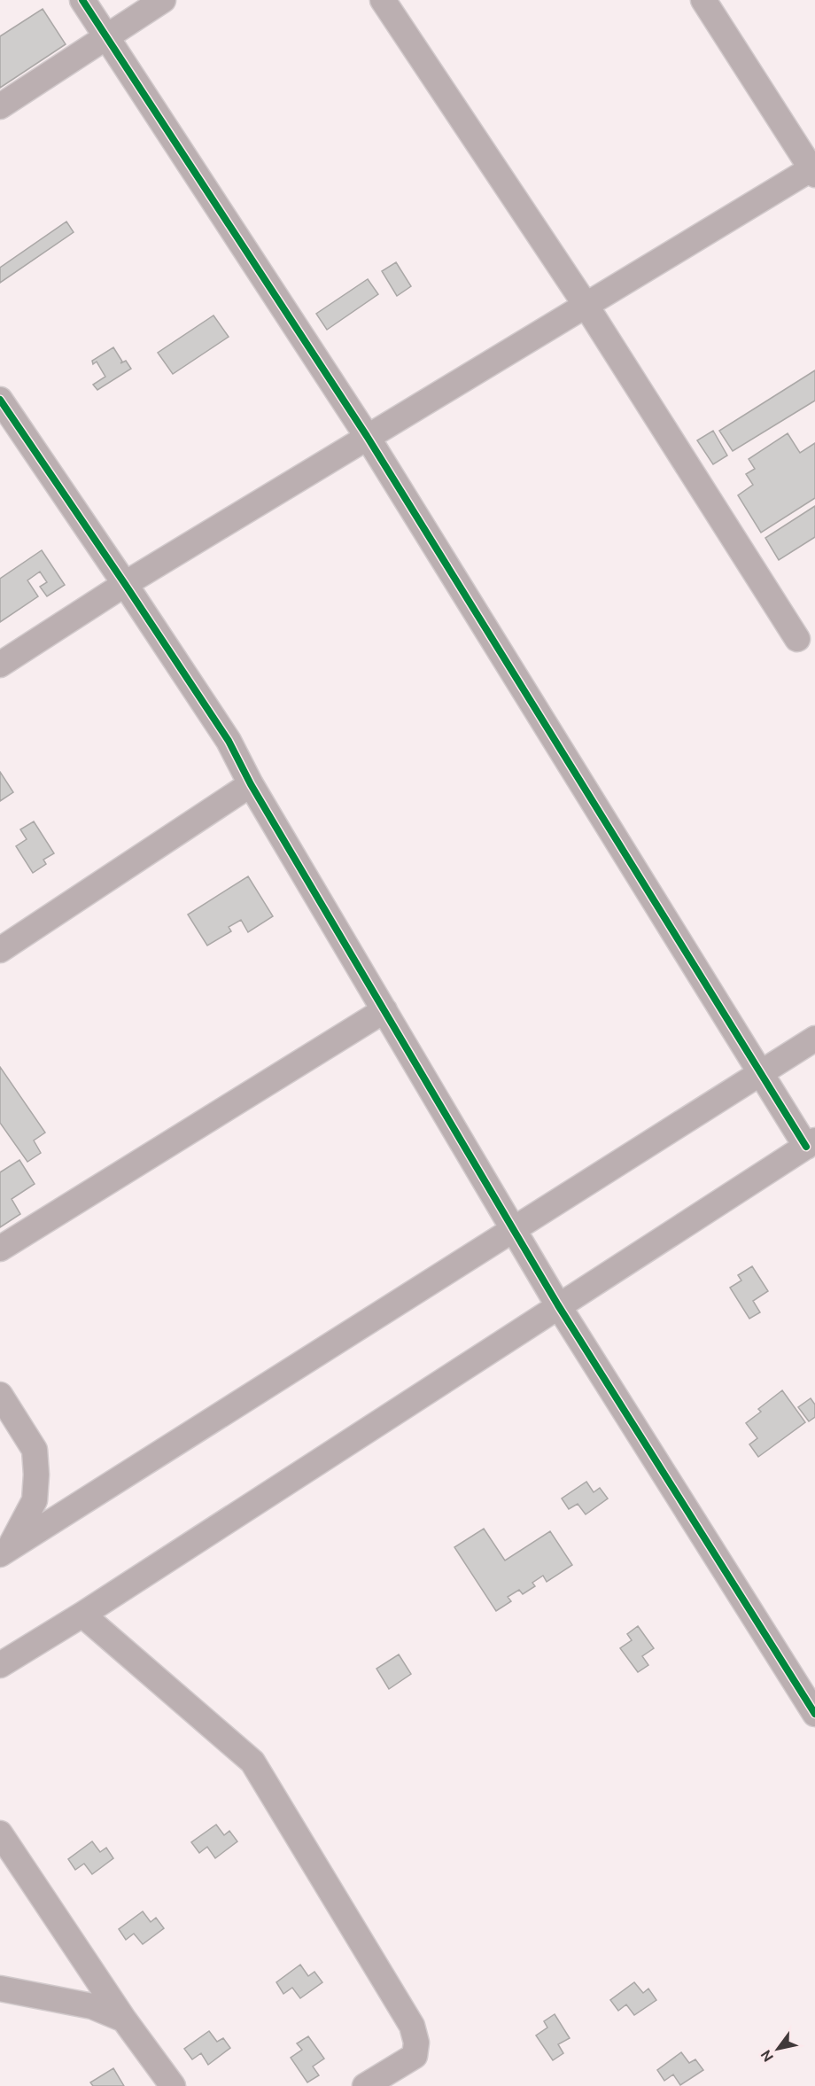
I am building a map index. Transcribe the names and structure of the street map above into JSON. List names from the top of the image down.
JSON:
{
  "north": "bottom left"
}
